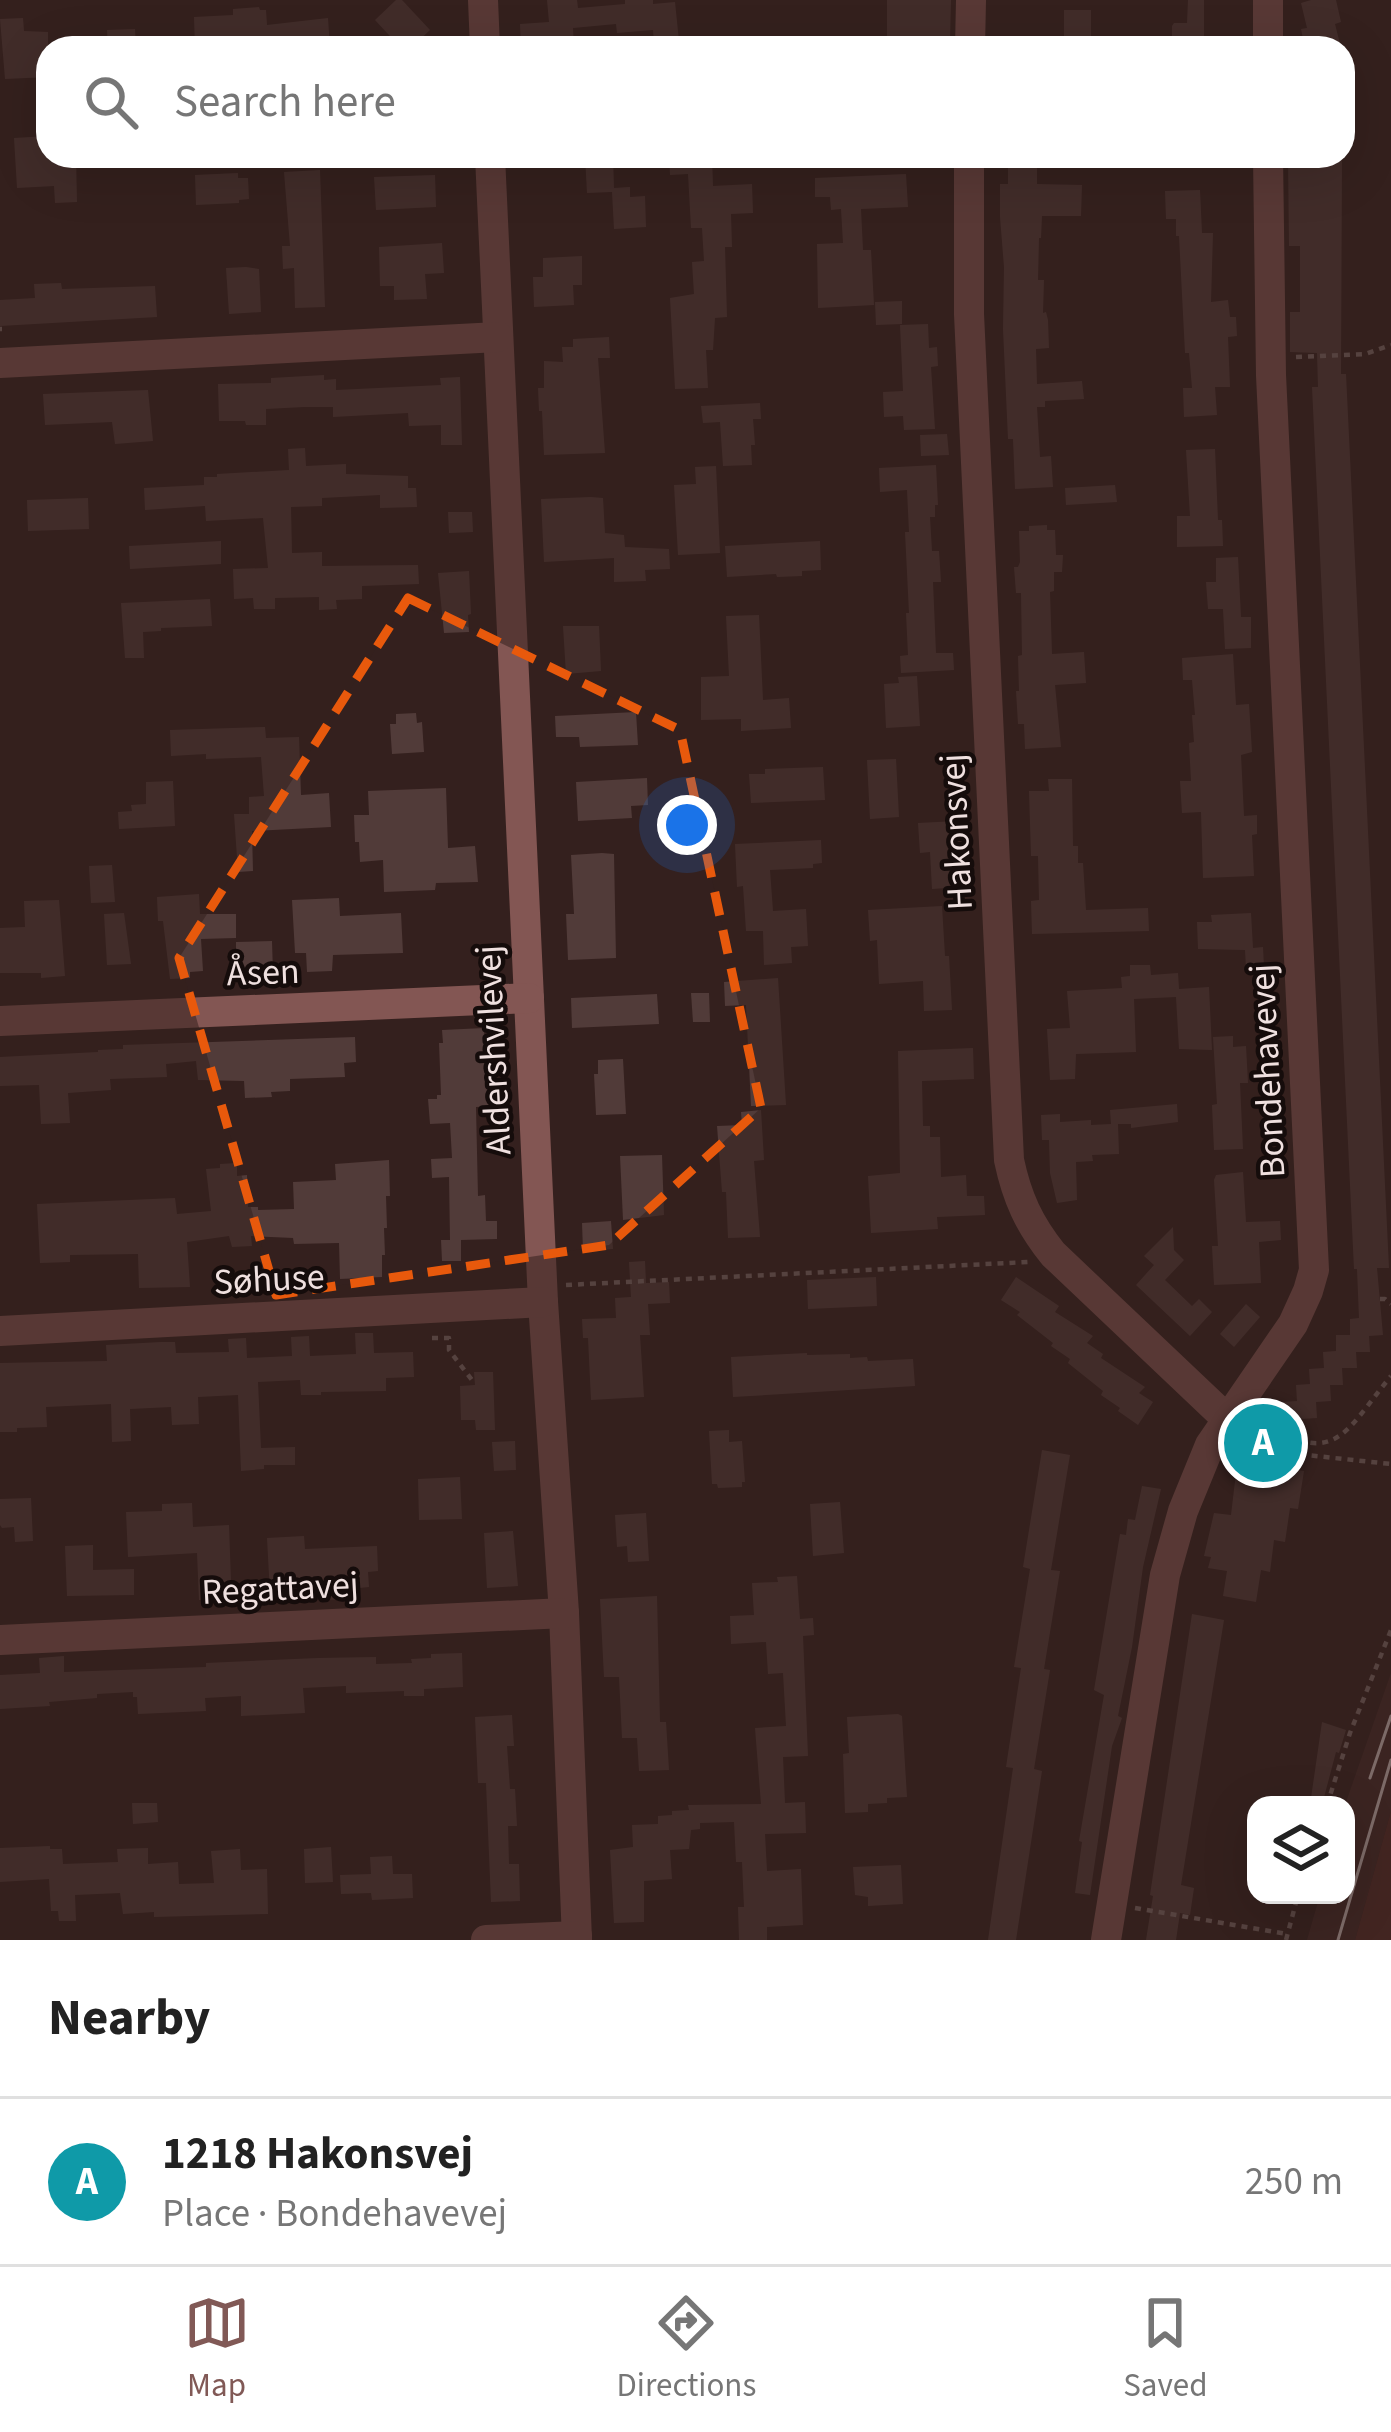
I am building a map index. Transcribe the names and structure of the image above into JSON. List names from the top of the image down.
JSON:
{
  "streets": {
    "street": [
      "Hakonsvej",
      "Åsen",
      "Aldershvilevej",
      "Bondehavevej",
      "Søhuse",
      "Regattavej"
    ]
  },
  "crossings": [
    ["Hakonsvej", "Bondehavevej"],
    ["Åsen", "Aldershvilevej"],
    ["Aldershvilevej", "Søhuse"],
    ["Aldershvilevej", "Regattavej"]
  ],
  "page": {
    "search": "Search here",
    "pins": "A",
    "heading": "Nearby",
    "list": [
      {
        "mark": "A",
        "name": "1218 Hakonsvej",
        "note": "Place · Bondehavevej",
        "value": "250 m"
      }
    ],
    "nav": ["Map", "Directions", "Saved"]
  }
}
